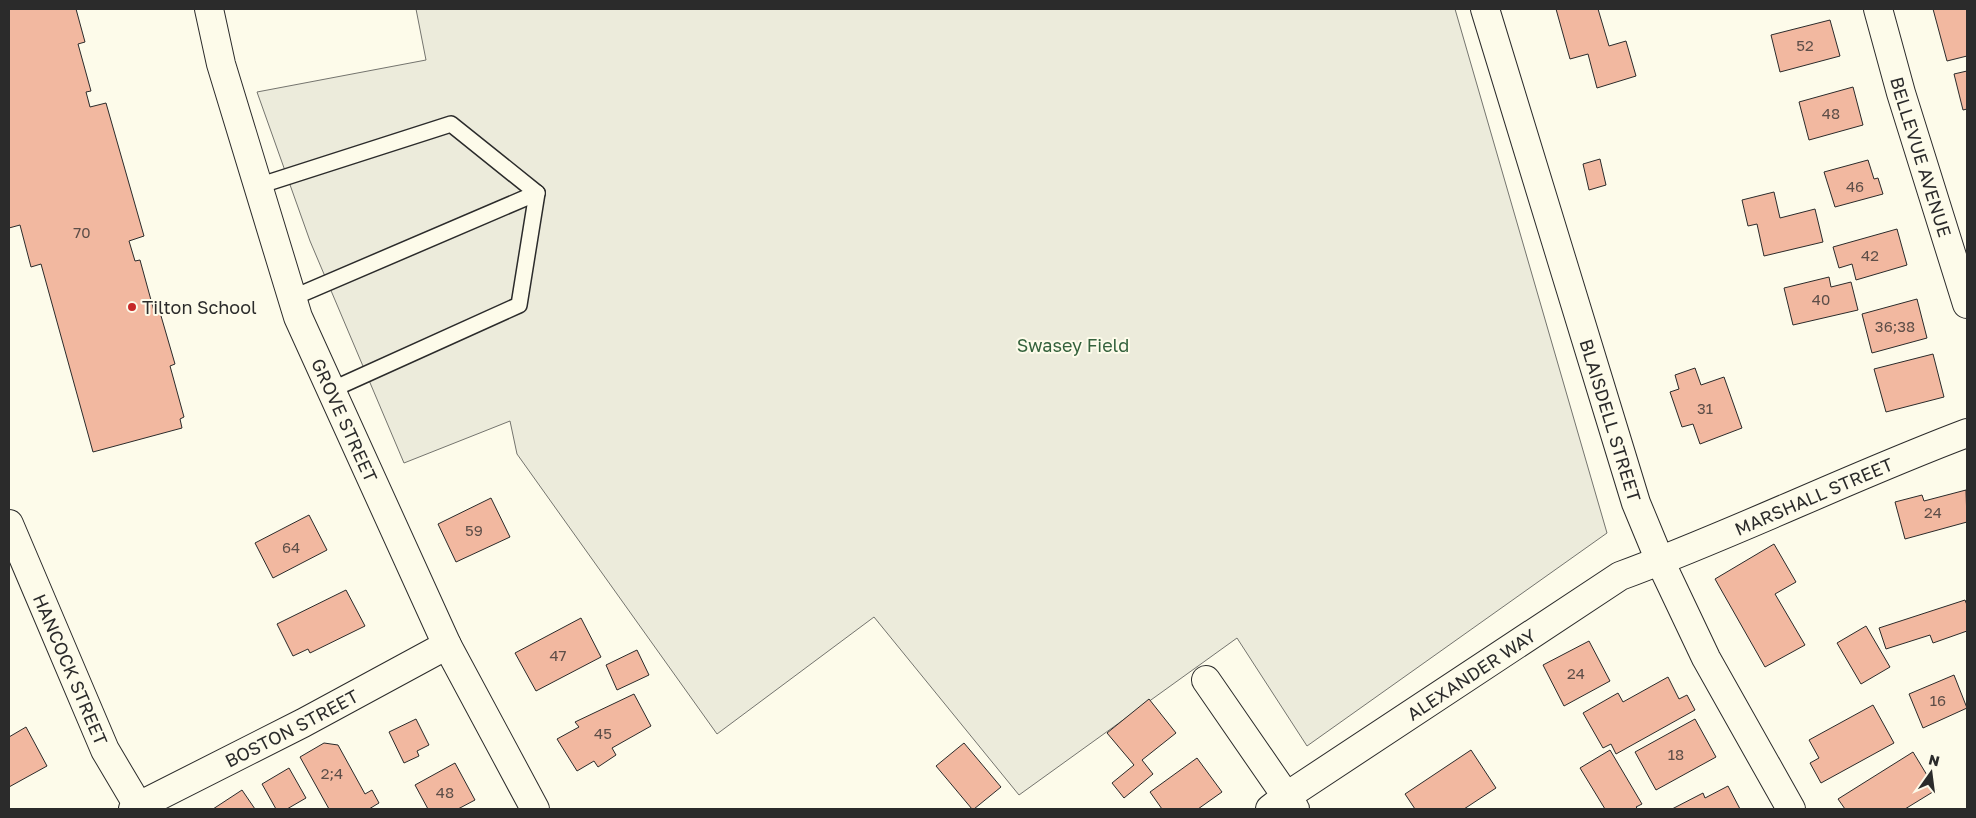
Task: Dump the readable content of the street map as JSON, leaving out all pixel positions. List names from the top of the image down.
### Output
{
  "streets": {
    "street": [
      "BELLEVUE AVENUE",
      "GROVE STREET",
      "BLAISDELL STREET",
      "MARSHALL STREET",
      "HANCOCK STREET",
      "ALEXANDER WAY",
      "BOSTON STREET"
    ]
  },
  "crossings": [
    ["GROVE STREET", "BOSTON STREET"],
    ["BLAISDELL STREET", "MARSHALL STREET"],
    ["BLAISDELL STREET", "ALEXANDER WAY"],
    ["MARSHALL STREET", "ALEXANDER WAY"],
    ["HANCOCK STREET", "BOSTON STREET"]
  ],
  "parks": ["Swasey Field"],
  "places": ["Tilton School"],
  "house_numbers": [
    "52",
    "48",
    "46",
    "70",
    "42",
    "40",
    "36;38",
    "31",
    "24",
    "59",
    "64",
    "47",
    "24",
    "16",
    "45",
    "18",
    "2;4",
    "48"
  ],
  "north": "top"
}
